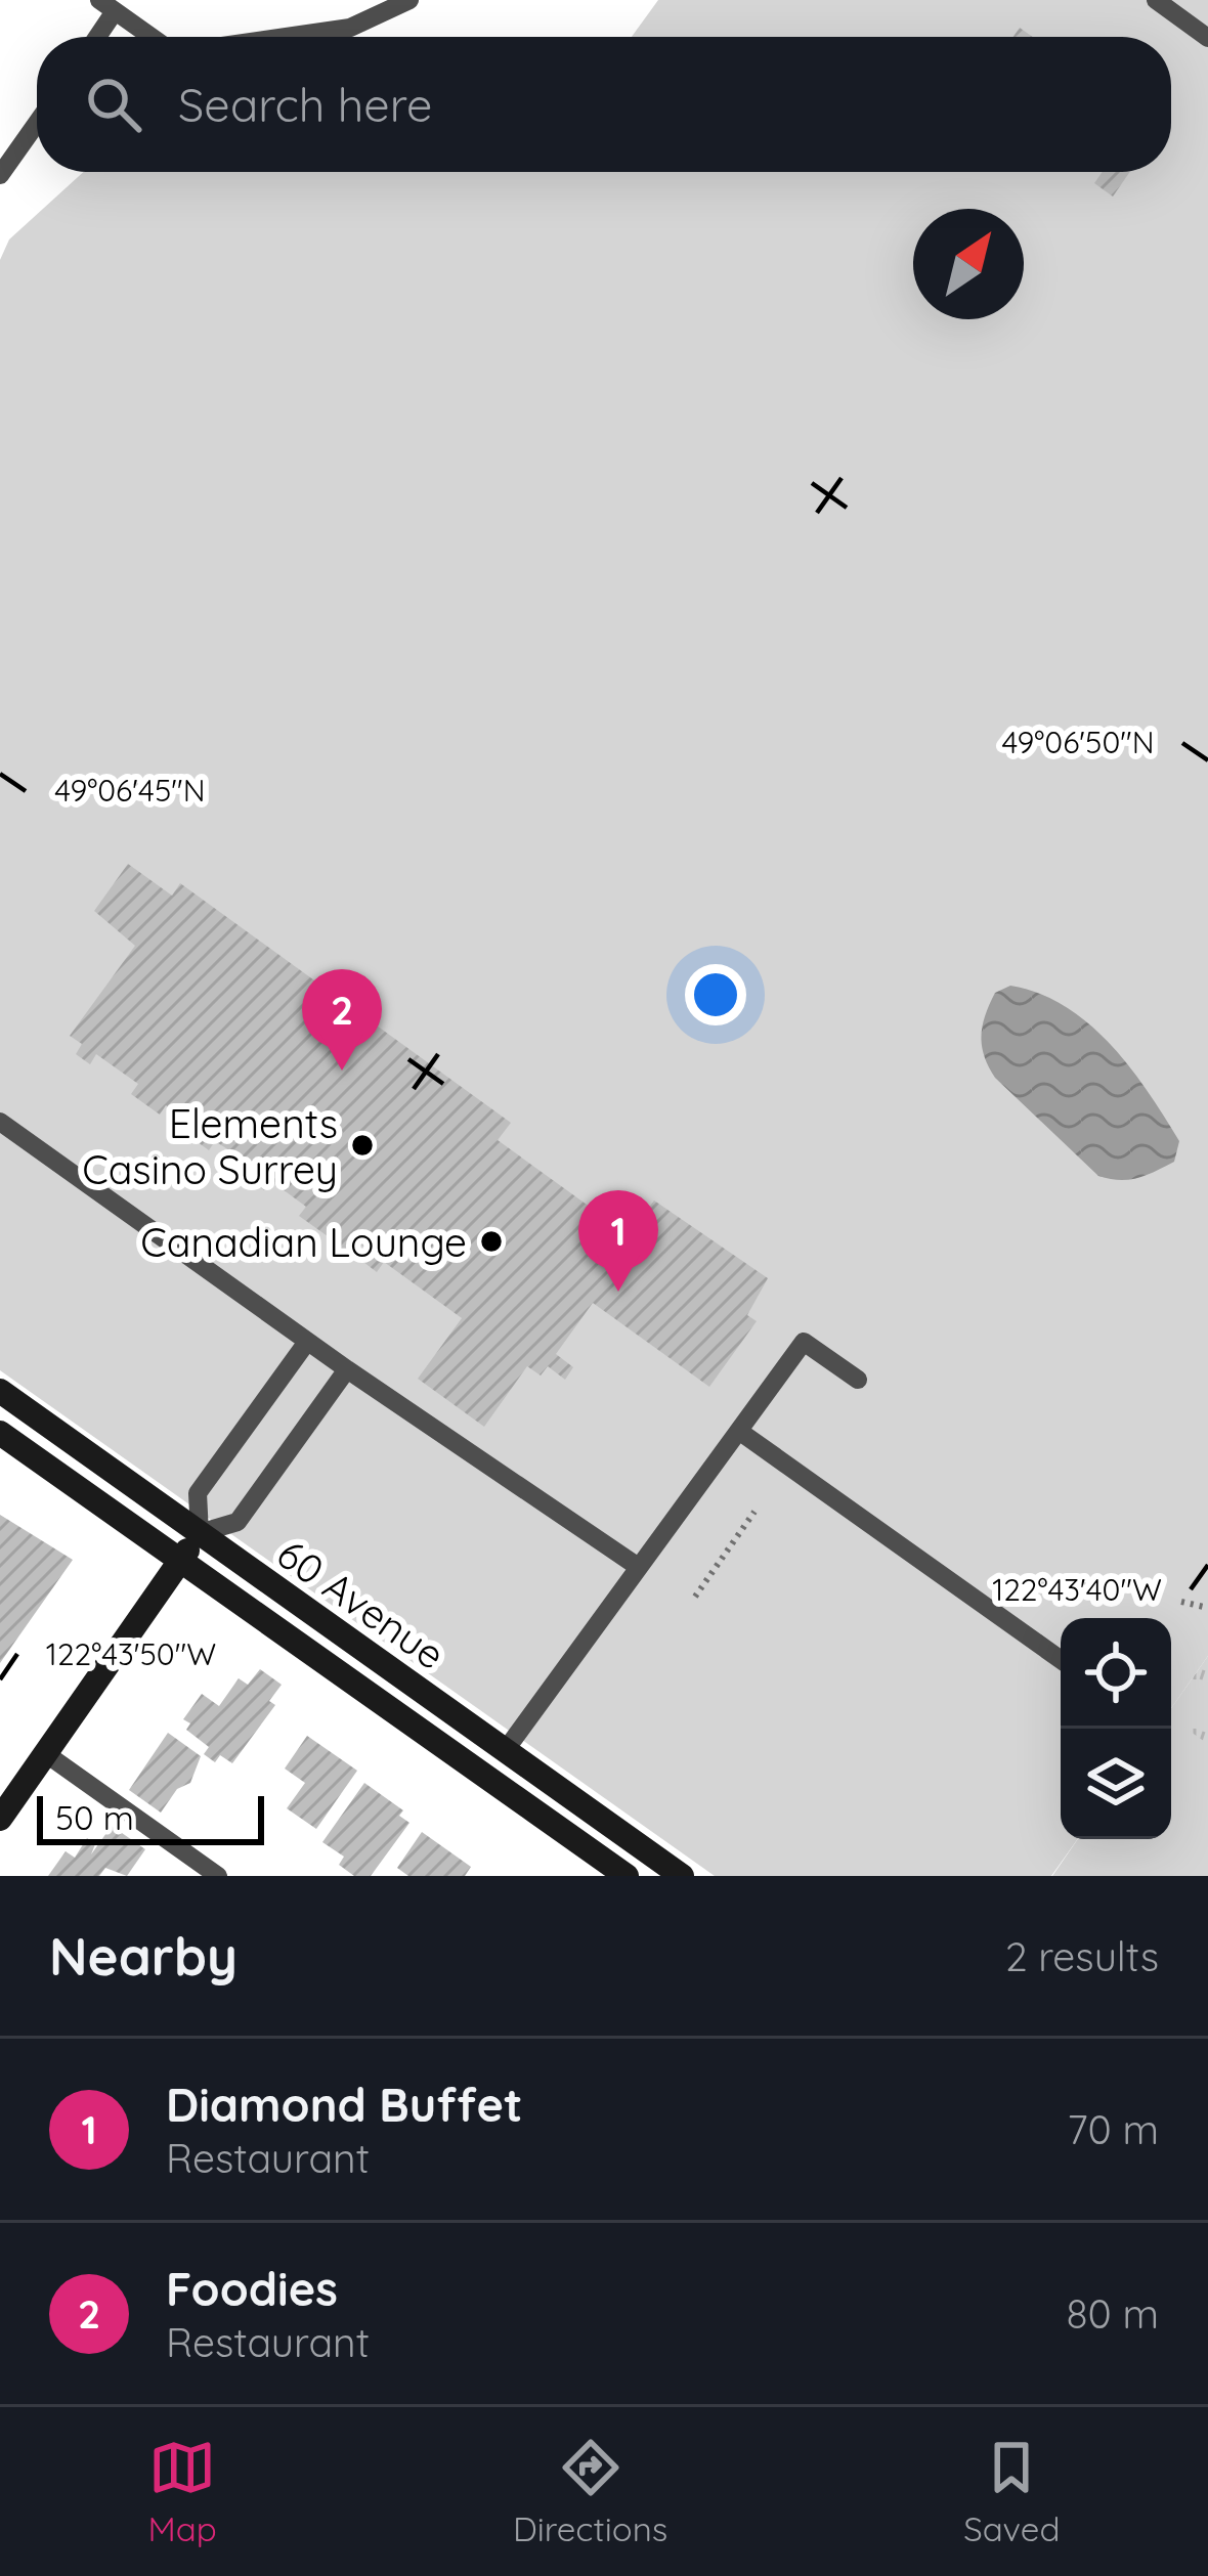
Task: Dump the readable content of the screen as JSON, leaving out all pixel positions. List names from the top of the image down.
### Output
{
  "streets": {
    "main road": ["60 Avenue"]
  },
  "places": ["Elements Casino Surrey", "Canadian Lounge"],
  "scale_bar": "50 m",
  "north": "top right",
  "page": {
    "search": "Search here",
    "pins": ["2", "1"],
    "scale": "50 m",
    "heading": ["Nearby", "2 results"],
    "list": [
      {
        "mark": "1",
        "name": "Diamond Buffet",
        "note": "Restaurant",
        "value": "70 m"
      },
      {
        "mark": "2",
        "name": "Foodies",
        "note": "Restaurant",
        "value": "80 m"
      }
    ],
    "nav": ["Map", "Directions", "Saved"]
  },
  "coordinates": [
    "49°06'50\"N",
    "49°06'45\"N",
    "122°43'40\"W",
    "122°43'50\"W"
  ]
}
